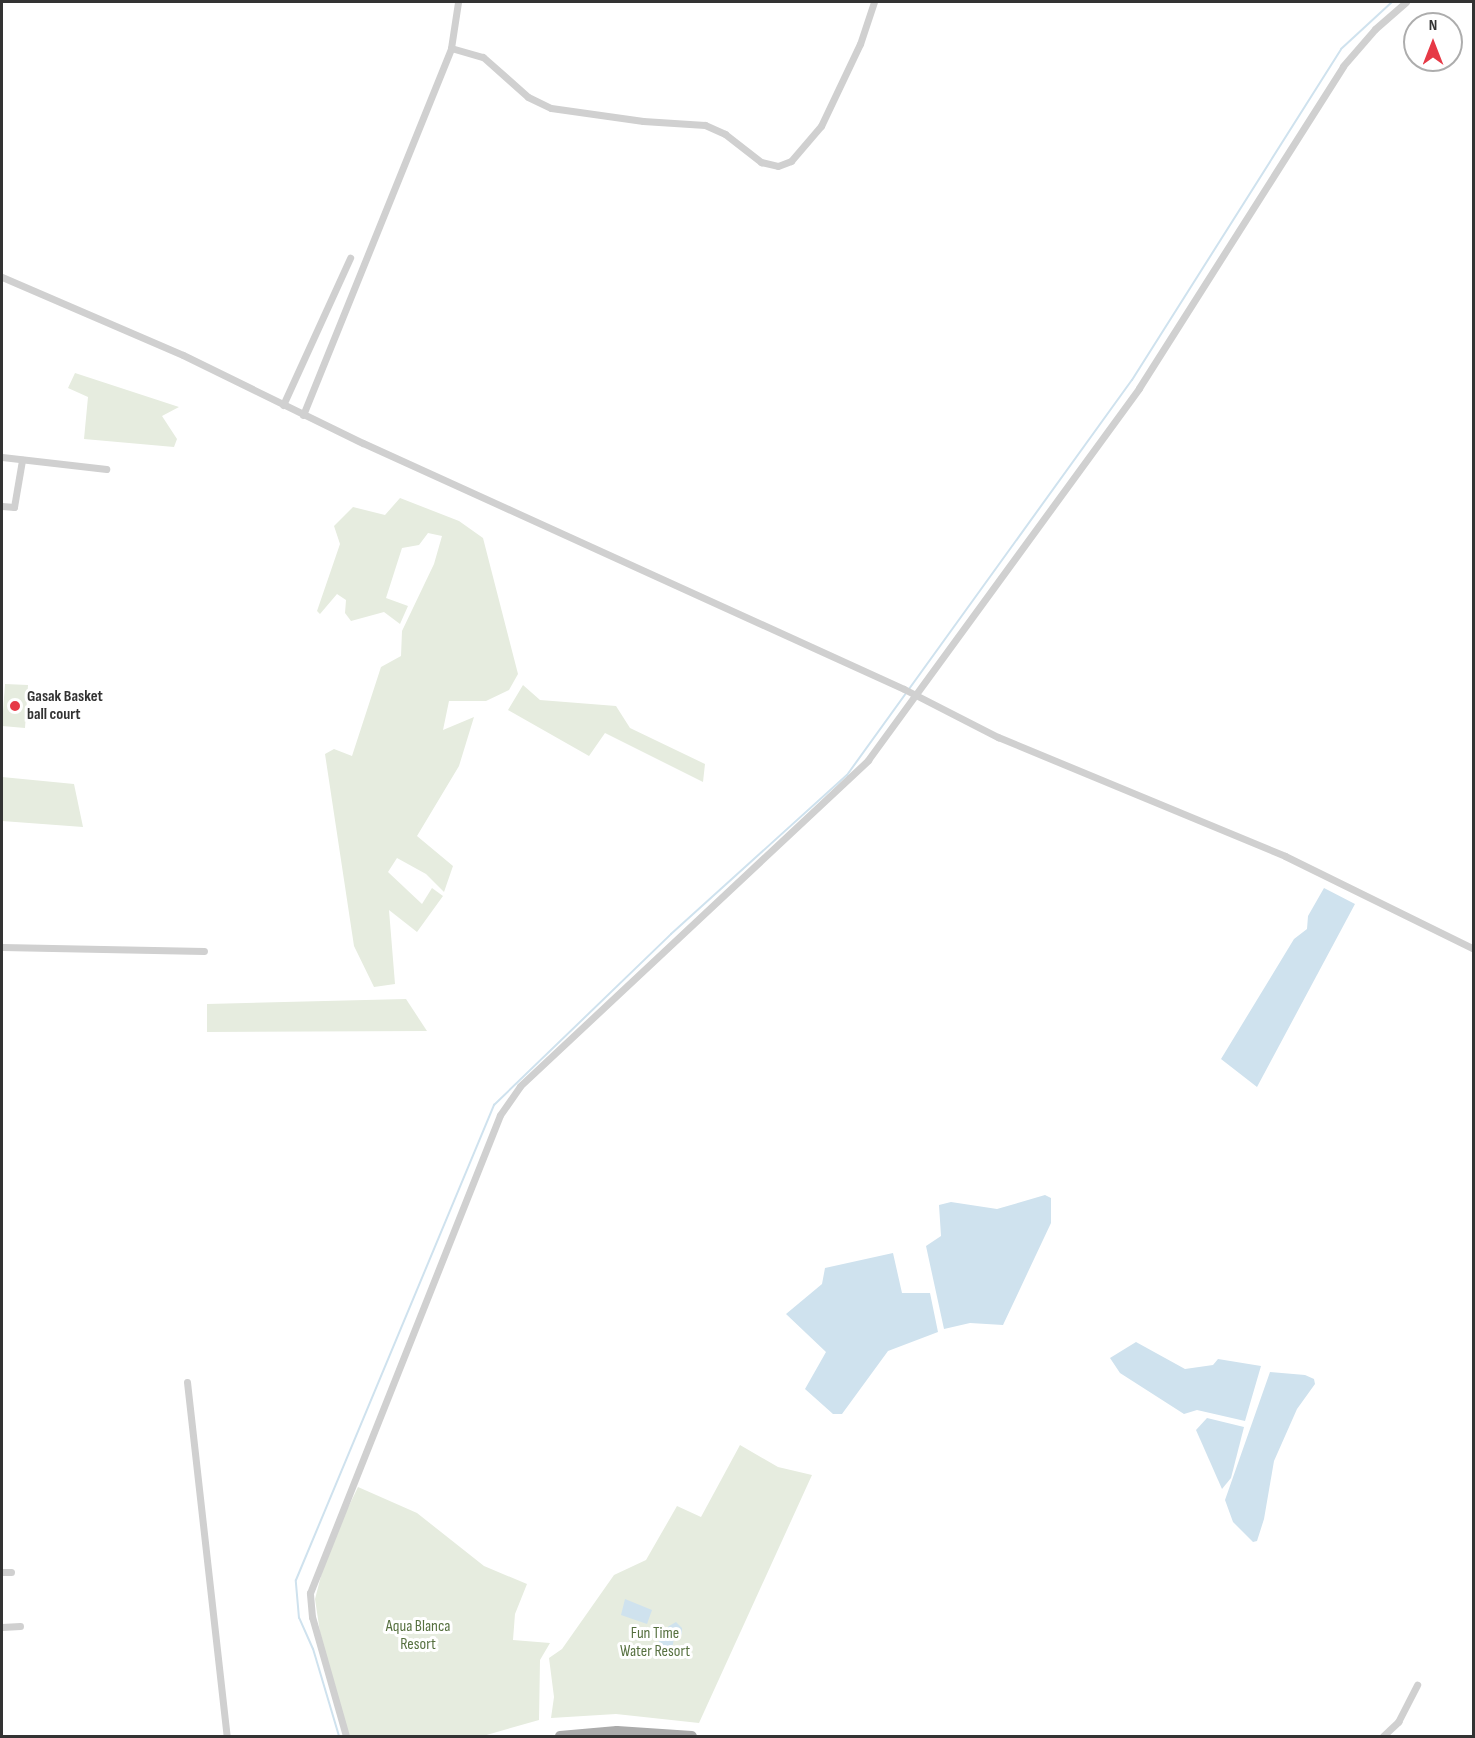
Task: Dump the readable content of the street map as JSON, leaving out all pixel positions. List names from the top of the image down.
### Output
{
  "parks": ["Aqua Blanca Resort", "Fun Time Water Resort"],
  "places": ["Gasak Basket ball court"],
  "north": "top"
}
